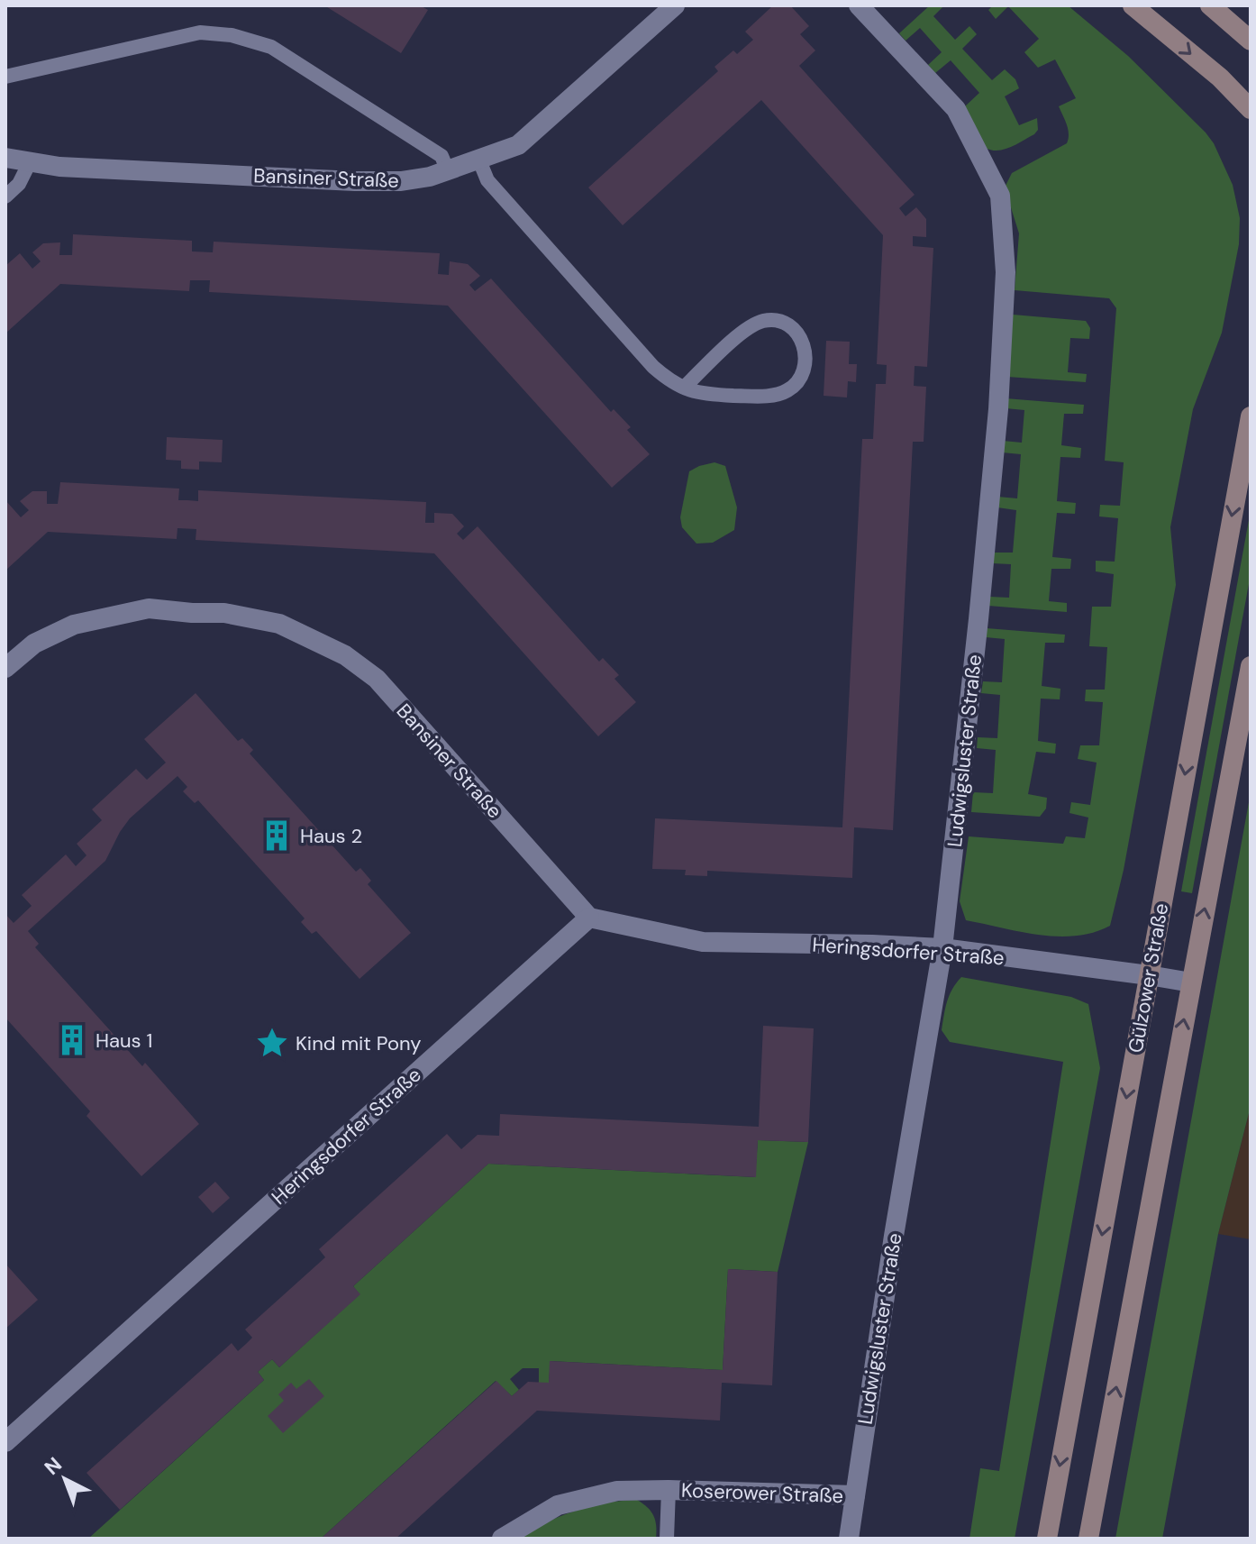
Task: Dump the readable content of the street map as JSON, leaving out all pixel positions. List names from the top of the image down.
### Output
{
  "streets": {
    "main road": ["Gülzower Straße"],
    "street": [
      "Bansiner Straße",
      "Ludwigsluster Straße",
      "Heringsdorfer Straße",
      "Koserower Straße"
    ]
  },
  "crossings": [
    ["Bansiner Straße", "Heringsdorfer Straße"],
    ["Ludwigsluster Straße", "Heringsdorfer Straße"],
    ["Ludwigsluster Straße", "Koserower Straße"],
    ["Heringsdorfer Straße", "Gülzower Straße"]
  ],
  "places": {
    "building": ["Haus 2", "Haus 1"],
    "place": ["Kind mit Pony"]
  },
  "north": "top left"
}
